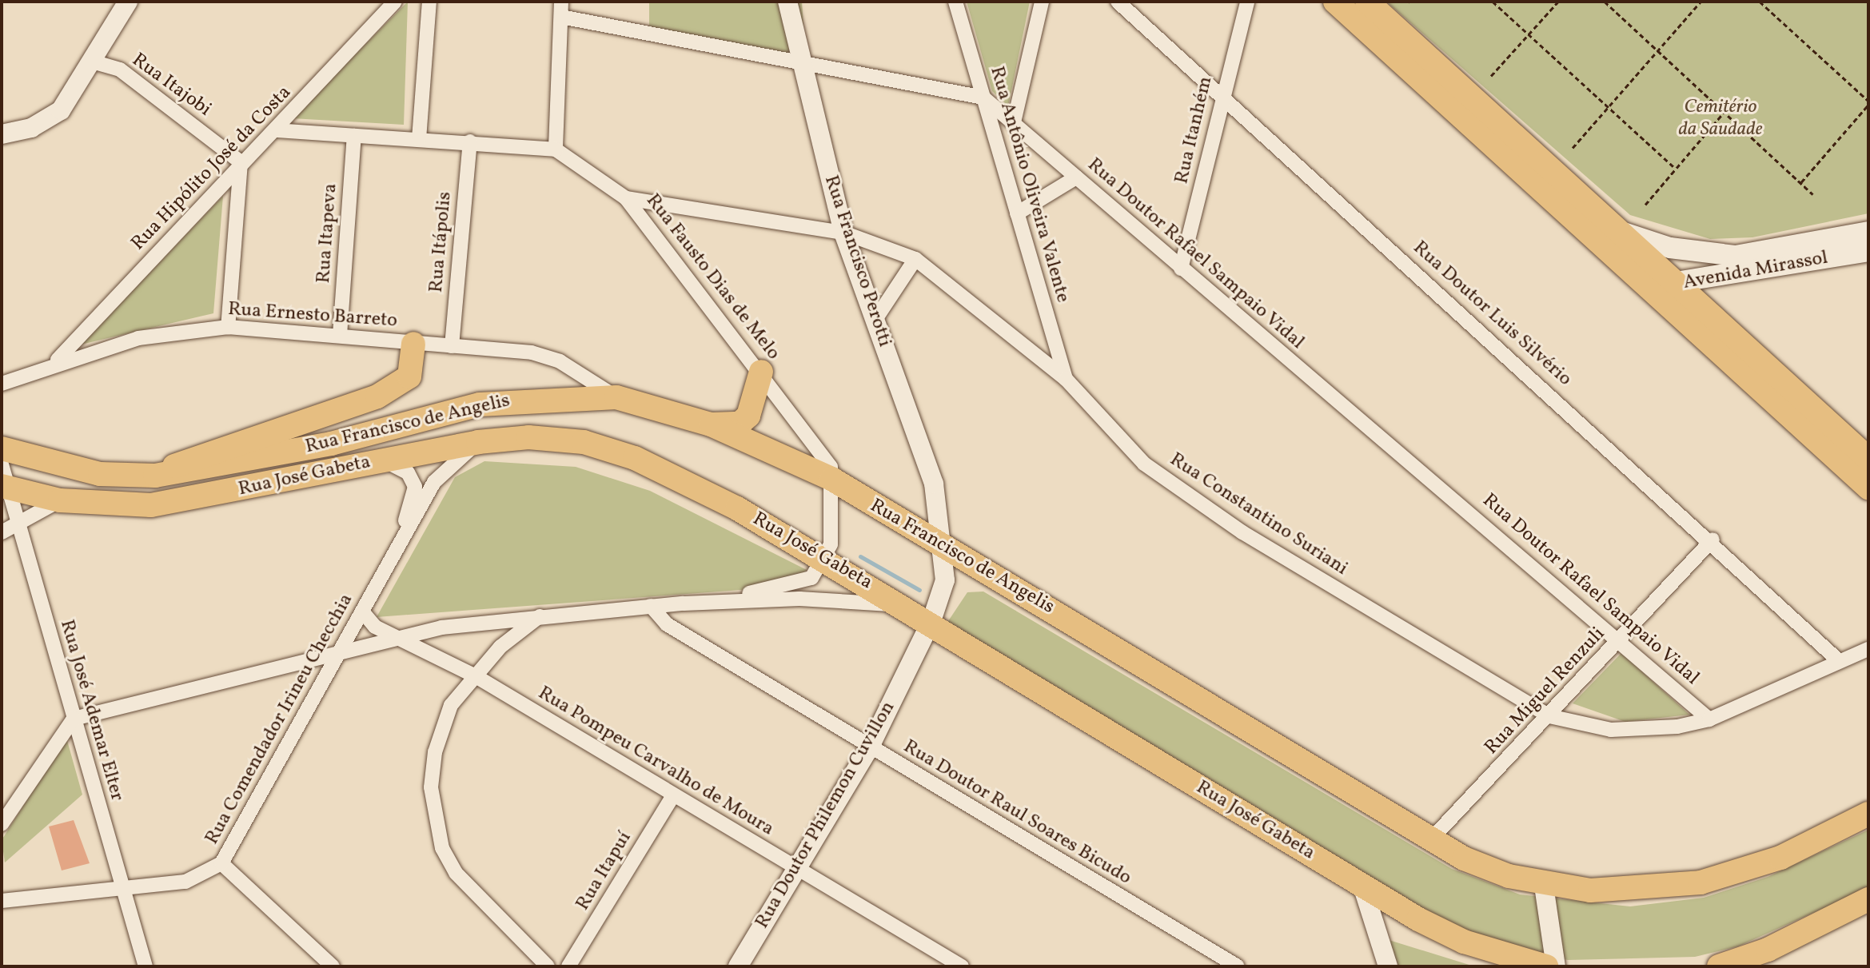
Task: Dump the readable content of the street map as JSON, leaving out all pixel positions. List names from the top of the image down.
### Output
{
  "streets": {
    "main road": ["Avenida Mirassol", "Rua Francisco de Angelis", "Rua José Gabeta"],
    "street": [
      "Rua Itajobi",
      "Rua Itanhém",
      "Rua Hipólito José da Costa",
      "Rua Antônio Oliveira Valente",
      "Rua Itapeva",
      "Rua Itápolis",
      "Rua Doutor Rafael Sampaio Vidal",
      "Rua Francisco Perotti",
      "Rua Fausto Dias de Melo",
      "Rua Doutor Luis Silvério",
      "Rua Ernesto Barreto",
      "Rua Constantino Suriani",
      "Rua Miguel Renzuli",
      "Rua José Ademar Elter",
      "Rua Comendador Irineu Checchia",
      "Rua Pompeu Carvalho de Moura",
      "Rua Doutor Raul Soares Bicudo",
      "Rua Doutor Philemon Cuvillon",
      "Rua Itapuí"
    ]
  },
  "crossings": [
    ["Rua Itajobi", "Rua Hipólito José da Costa"],
    ["Rua Itanhém", "Rua Doutor Rafael Sampaio Vidal"],
    ["Rua Itanhém", "Rua Doutor Luis Silvério"],
    ["Rua Hipólito José da Costa", "Rua Ernesto Barreto"],
    ["Rua Antônio Oliveira Valente", "Rua Doutor Rafael Sampaio Vidal"],
    ["Rua Antônio Oliveira Valente", "Rua Constantino Suriani"],
    ["Rua Itapeva", "Rua Ernesto Barreto"],
    ["Rua Itápolis", "Rua Ernesto Barreto"],
    ["Rua Doutor Rafael Sampaio Vidal", "Rua Francisco Perotti"],
    ["Rua Doutor Rafael Sampaio Vidal", "Rua Constantino Suriani"],
    ["Rua Doutor Rafael Sampaio Vidal", "Rua Miguel Renzuli"],
    ["Rua Francisco Perotti", "Rua Constantino Suriani"],
    ["Rua Francisco Perotti", "Rua Doutor Philemon Cuvillon"],
    ["Rua Fausto Dias de Melo", "Rua Francisco de Angelis"],
    ["Rua Fausto Dias de Melo", "Rua Constantino Suriani"],
    ["Rua Doutor Luis Silvério", "Rua Constantino Suriani"],
    ["Rua Doutor Luis Silvério", "Rua Miguel Renzuli"],
    ["Rua Ernesto Barreto", "Rua Francisco de Angelis"],
    ["Rua Francisco de Angelis", "Rua Miguel Renzuli"],
    ["Rua Francisco de Angelis", "Rua Doutor Philemon Cuvillon"],
    ["Rua José Gabeta", "Rua José Ademar Elter"],
    ["Rua José Gabeta", "Rua Comendador Irineu Checchia"],
    ["Rua José Gabeta", "Rua Doutor Philemon Cuvillon"],
    ["Rua Constantino Suriani", "Rua Miguel Renzuli"],
    ["Rua José Ademar Elter", "Rua Comendador Irineu Checchia"],
    ["Rua Comendador Irineu Checchia", "Rua Pompeu Carvalho de Moura"],
    ["Rua Pompeu Carvalho de Moura", "Rua Doutor Philemon Cuvillon"],
    ["Rua Pompeu Carvalho de Moura", "Rua Itapuí"],
    ["Rua Doutor Raul Soares Bicudo", "Rua Doutor Philemon Cuvillon"]
  ],
  "parks": ["Cemitério da Saudade"]
}
